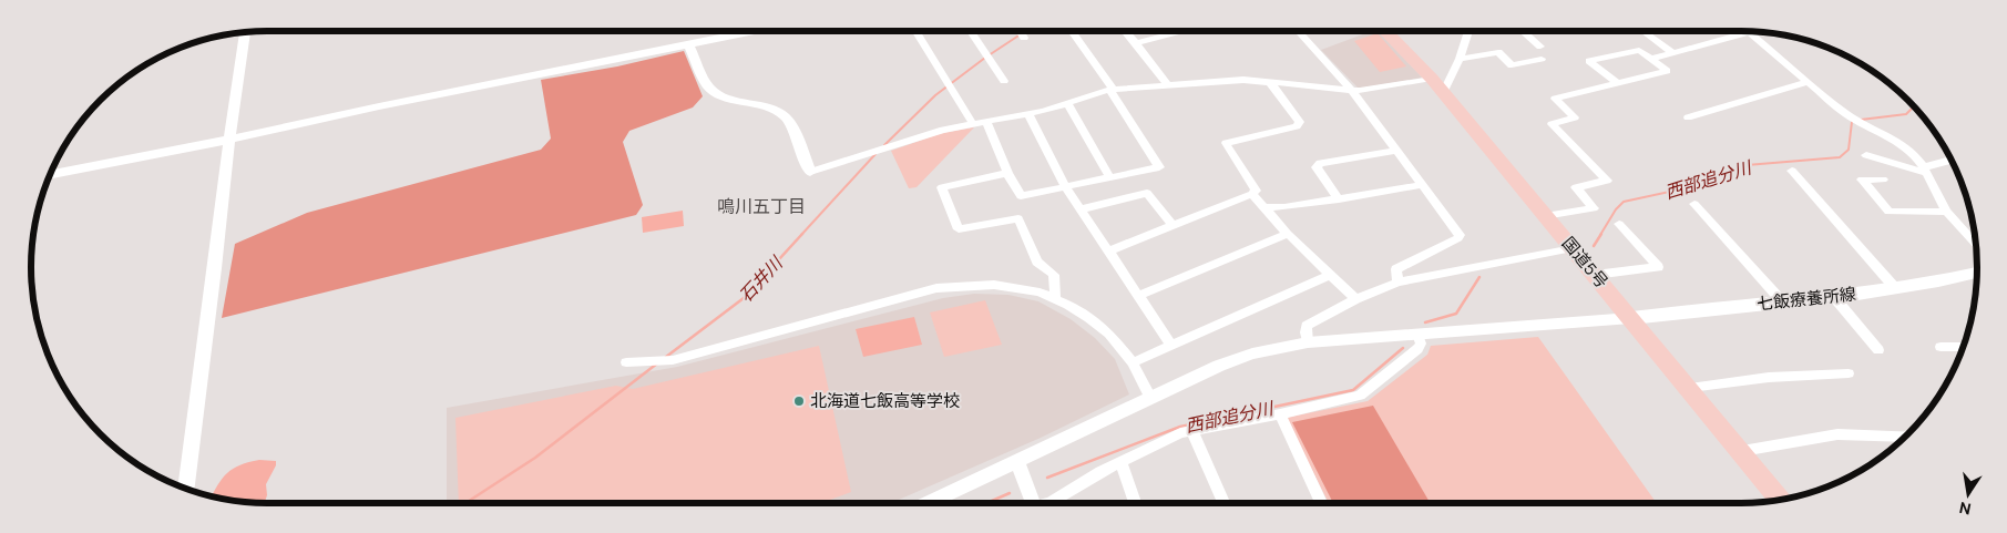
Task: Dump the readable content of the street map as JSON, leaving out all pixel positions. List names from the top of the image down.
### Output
{
  "streets": {
    "highway": ["国道5号"],
    "main road": ["七飯療養所線"]
  },
  "crossings": [
    ["国道5号", "七飯療養所線"]
  ],
  "districts": ["鳴川五丁目"],
  "water": ["西部追分川", "石井川"],
  "places": ["北海道七飯高等学校"],
  "north": "bottom"
}
